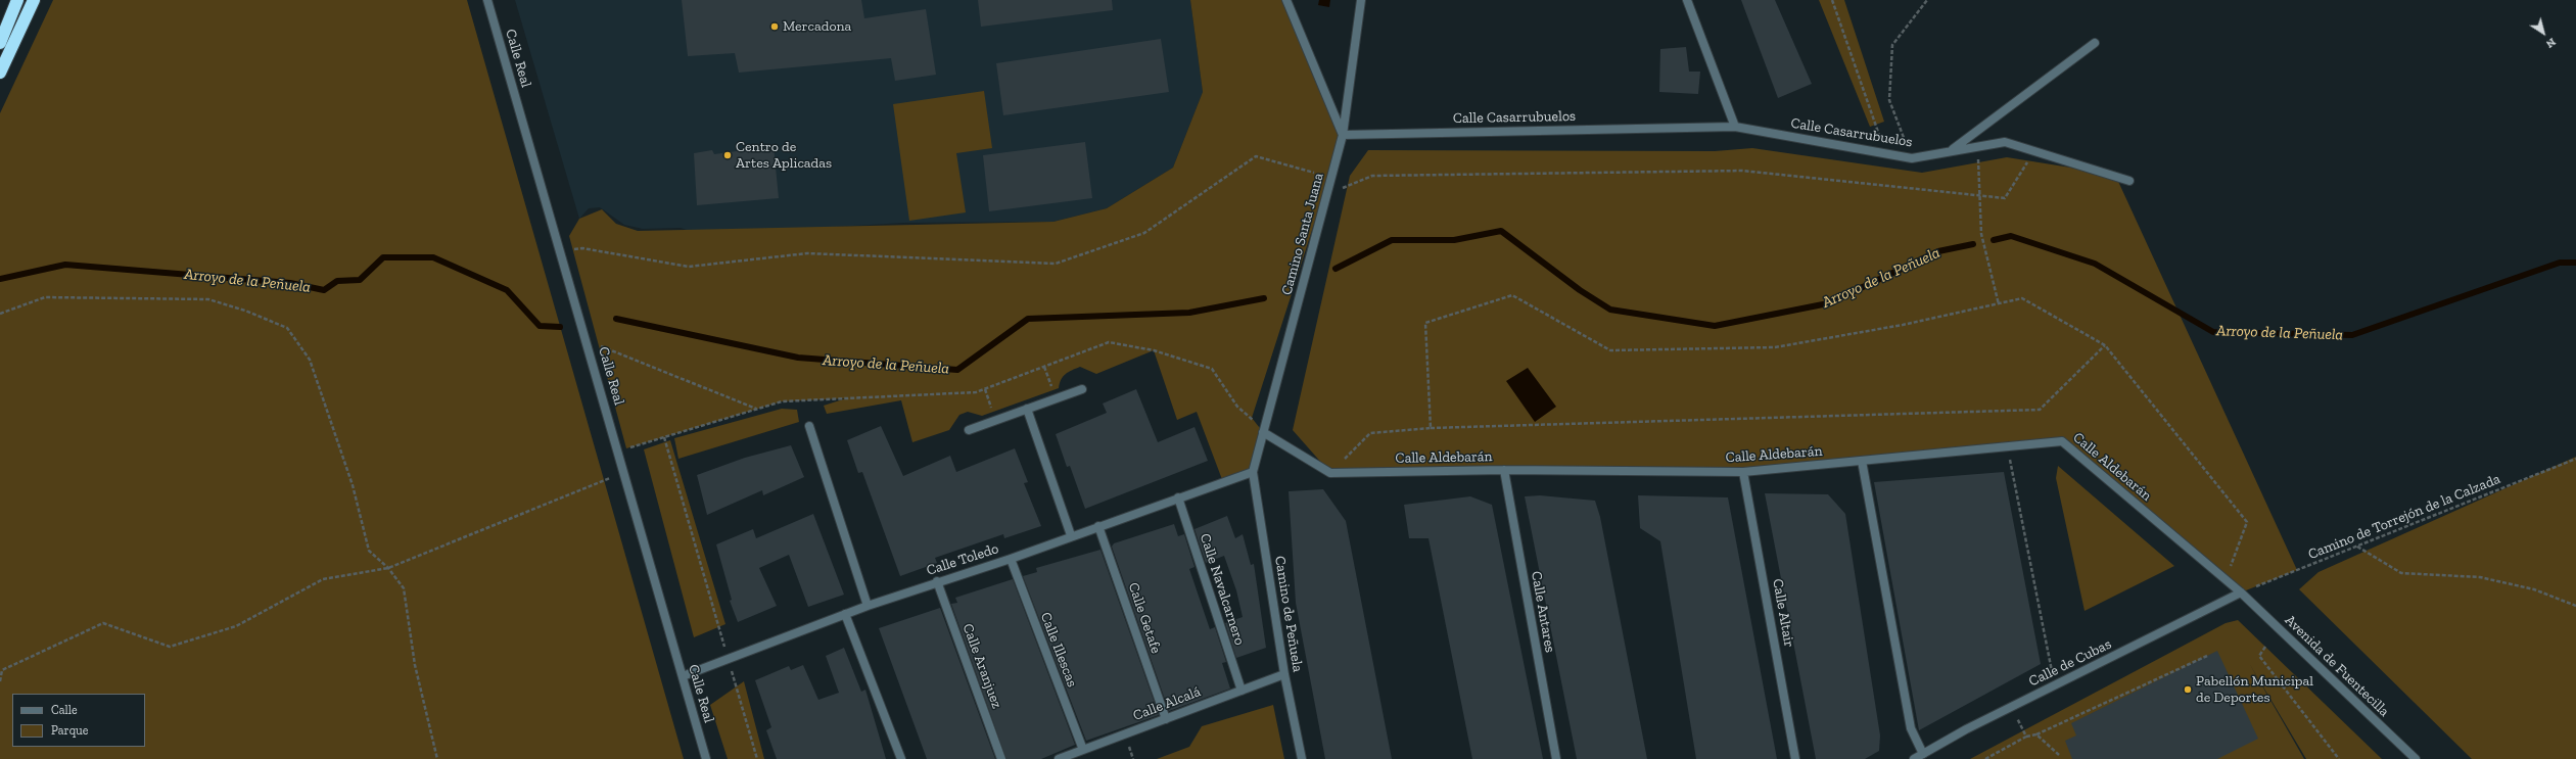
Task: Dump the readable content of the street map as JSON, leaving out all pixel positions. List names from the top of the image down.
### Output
{
  "streets": {
    "street": [
      "Calle Real",
      "Calle Casarrubuelos",
      "Camino Santa Juana",
      "Calle Aldebarán",
      "Calle Toledo",
      "Calle Navalcarnero",
      "Calle Antares",
      "Calle Altair",
      "Camino de Peñuela",
      "Calle Getafe",
      "Calle Illescas",
      "Calle de Cubas",
      "Calle Aranjuez",
      "Avenida de Fuentecilla",
      "Calle Alcalá"
    ],
    "path": ["Camino de Torrejón de la Calzada"]
  },
  "crossings": [
    ["Calle Real", "Calle Toledo"],
    ["Calle Casarrubuelos", "Camino Santa Juana"],
    ["Camino Santa Juana", "Calle Toledo"],
    ["Camino Santa Juana", "Camino de Peñuela"],
    ["Calle Aldebarán", "Camino de Torrejón de la Calzada"],
    ["Calle Aldebarán", "Calle Antares"],
    ["Calle Aldebarán", "Calle Altair"],
    ["Calle Aldebarán", "Calle de Cubas"],
    ["Calle Aldebarán", "Avenida de Fuentecilla"],
    ["Camino de Torrejón de la Calzada", "Calle de Cubas"],
    ["Camino de Torrejón de la Calzada", "Avenida de Fuentecilla"],
    ["Calle Toledo", "Calle Navalcarnero"],
    ["Calle Toledo", "Camino de Peñuela"],
    ["Calle Toledo", "Calle Getafe"],
    ["Calle Toledo", "Calle Illescas"],
    ["Calle Toledo", "Calle Aranjuez"],
    ["Calle Navalcarnero", "Calle Alcalá"],
    ["Camino de Peñuela", "Calle Alcalá"],
    ["Calle Getafe", "Calle Alcalá"],
    ["Calle Illescas", "Calle Alcalá"],
    ["Calle de Cubas", "Avenida de Fuentecilla"]
  ],
  "water": ["Arroyo de la Peñuela"],
  "places": ["Mercadona", "Centro de Artes Aplicadas", "Pabellón Municipal de Deportes"],
  "legend": ["Calle", "Parque"],
  "north": "bottom right"
}
